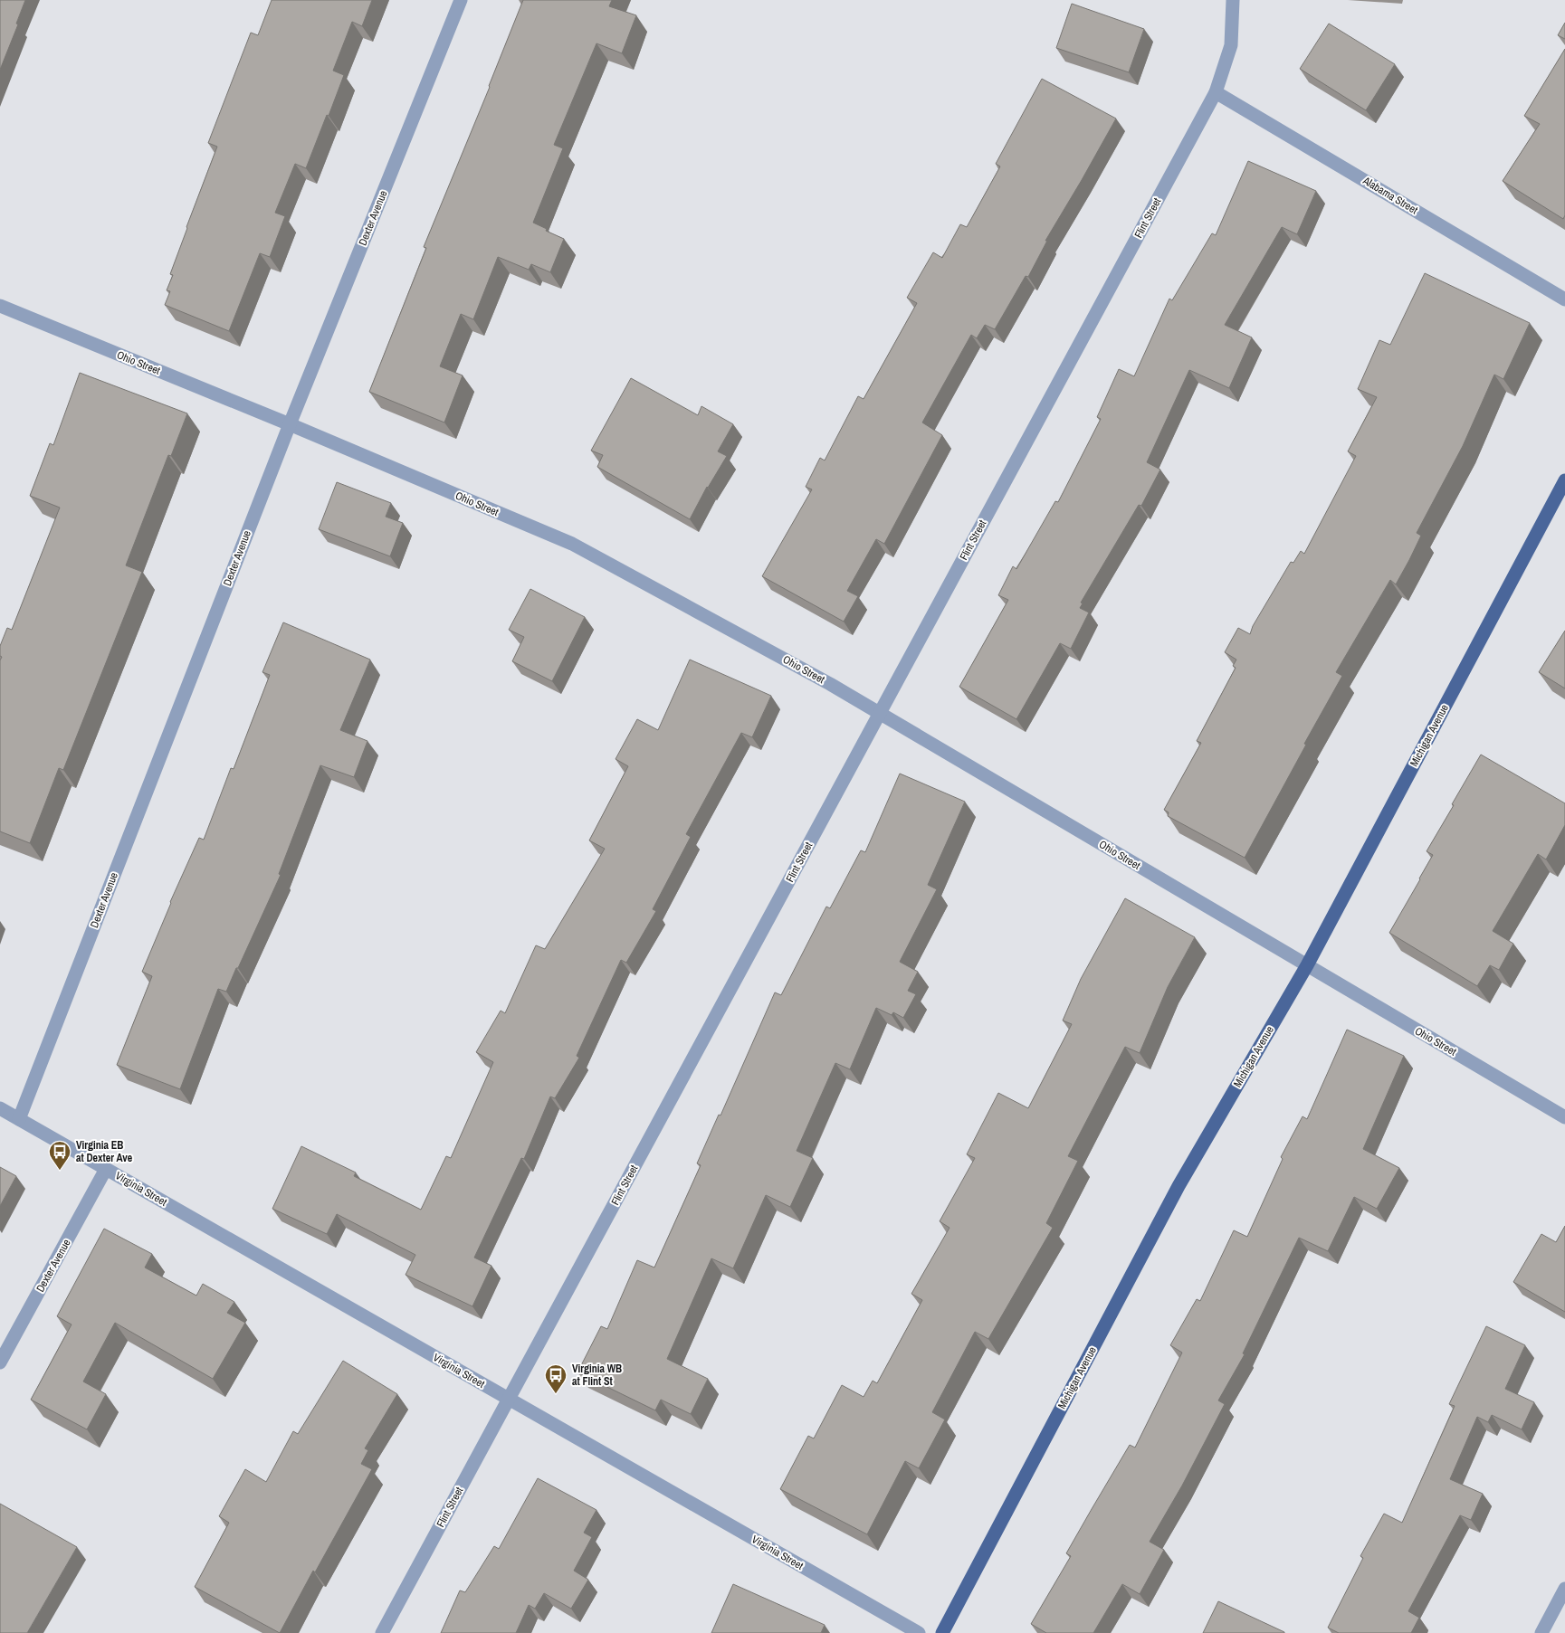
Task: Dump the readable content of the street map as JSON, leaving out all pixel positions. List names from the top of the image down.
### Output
{
  "streets": {
    "main road": ["Michigan Avenue"],
    "street": [
      "Alabama Street",
      "Dexter Avenue",
      "Flint Street",
      "Ohio Street",
      "Virginia Street"
    ]
  },
  "crossings": [
    ["Alabama Street", "Flint Street"],
    ["Dexter Avenue", "Ohio Street"],
    ["Dexter Avenue", "Virginia Street"],
    ["Flint Street", "Ohio Street"],
    ["Flint Street", "Virginia Street"],
    ["Ohio Street", "Michigan Avenue"]
  ],
  "places": {
    "bus stop": ["Virginia EB at Dexter Ave", "Virginia WB at Flint St"]
  }
}
